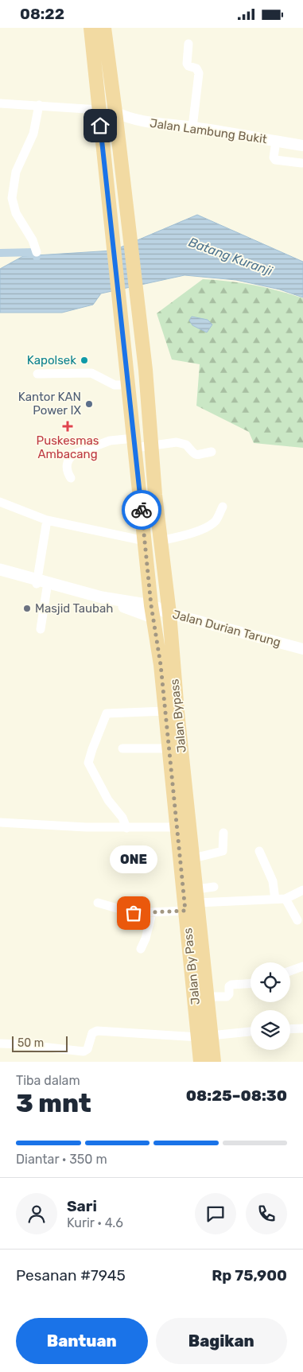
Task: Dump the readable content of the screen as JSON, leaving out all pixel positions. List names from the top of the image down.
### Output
{
  "streets": {
    "highway": ["Jalan Bypass", "Jalan By Pass"],
    "main road": ["Jalan Durian Tarung"],
    "street": ["Jalan Lambung Bukit"]
  },
  "crossings": [
    ["Jalan Lambung Bukit", "Jalan Bypass"],
    ["Jalan Durian Tarung", "Jalan Bypass"],
    ["Jalan Durian Tarung", "Jalan By Pass"],
    ["Jalan Bypass", "Jalan By Pass"]
  ],
  "water": ["Batang Kuranji"],
  "places": {
    "other": [
      "Kapolsek",
      "Kantor KAN Power IX",
      "Masjid Taubah",
      "ONE"
    ],
    "health": ["Puskesmas Ambacang"]
  },
  "scale_bar": "50 m",
  "page": {
    "status": "08:22",
    "bubble": "ONE",
    "scale": "50 m",
    "heading": ["3 mnt", "Tiba dalam", "08:25–08:30"],
    "panel": [
      "Sari",
      "Kurir · 4.6",
      "Pesanan #7945",
      "Rp 75,900"
    ],
    "bar": "Diantar · 350 m",
    "buttons": ["Bantuan", "Bagikan"]
  }
}
